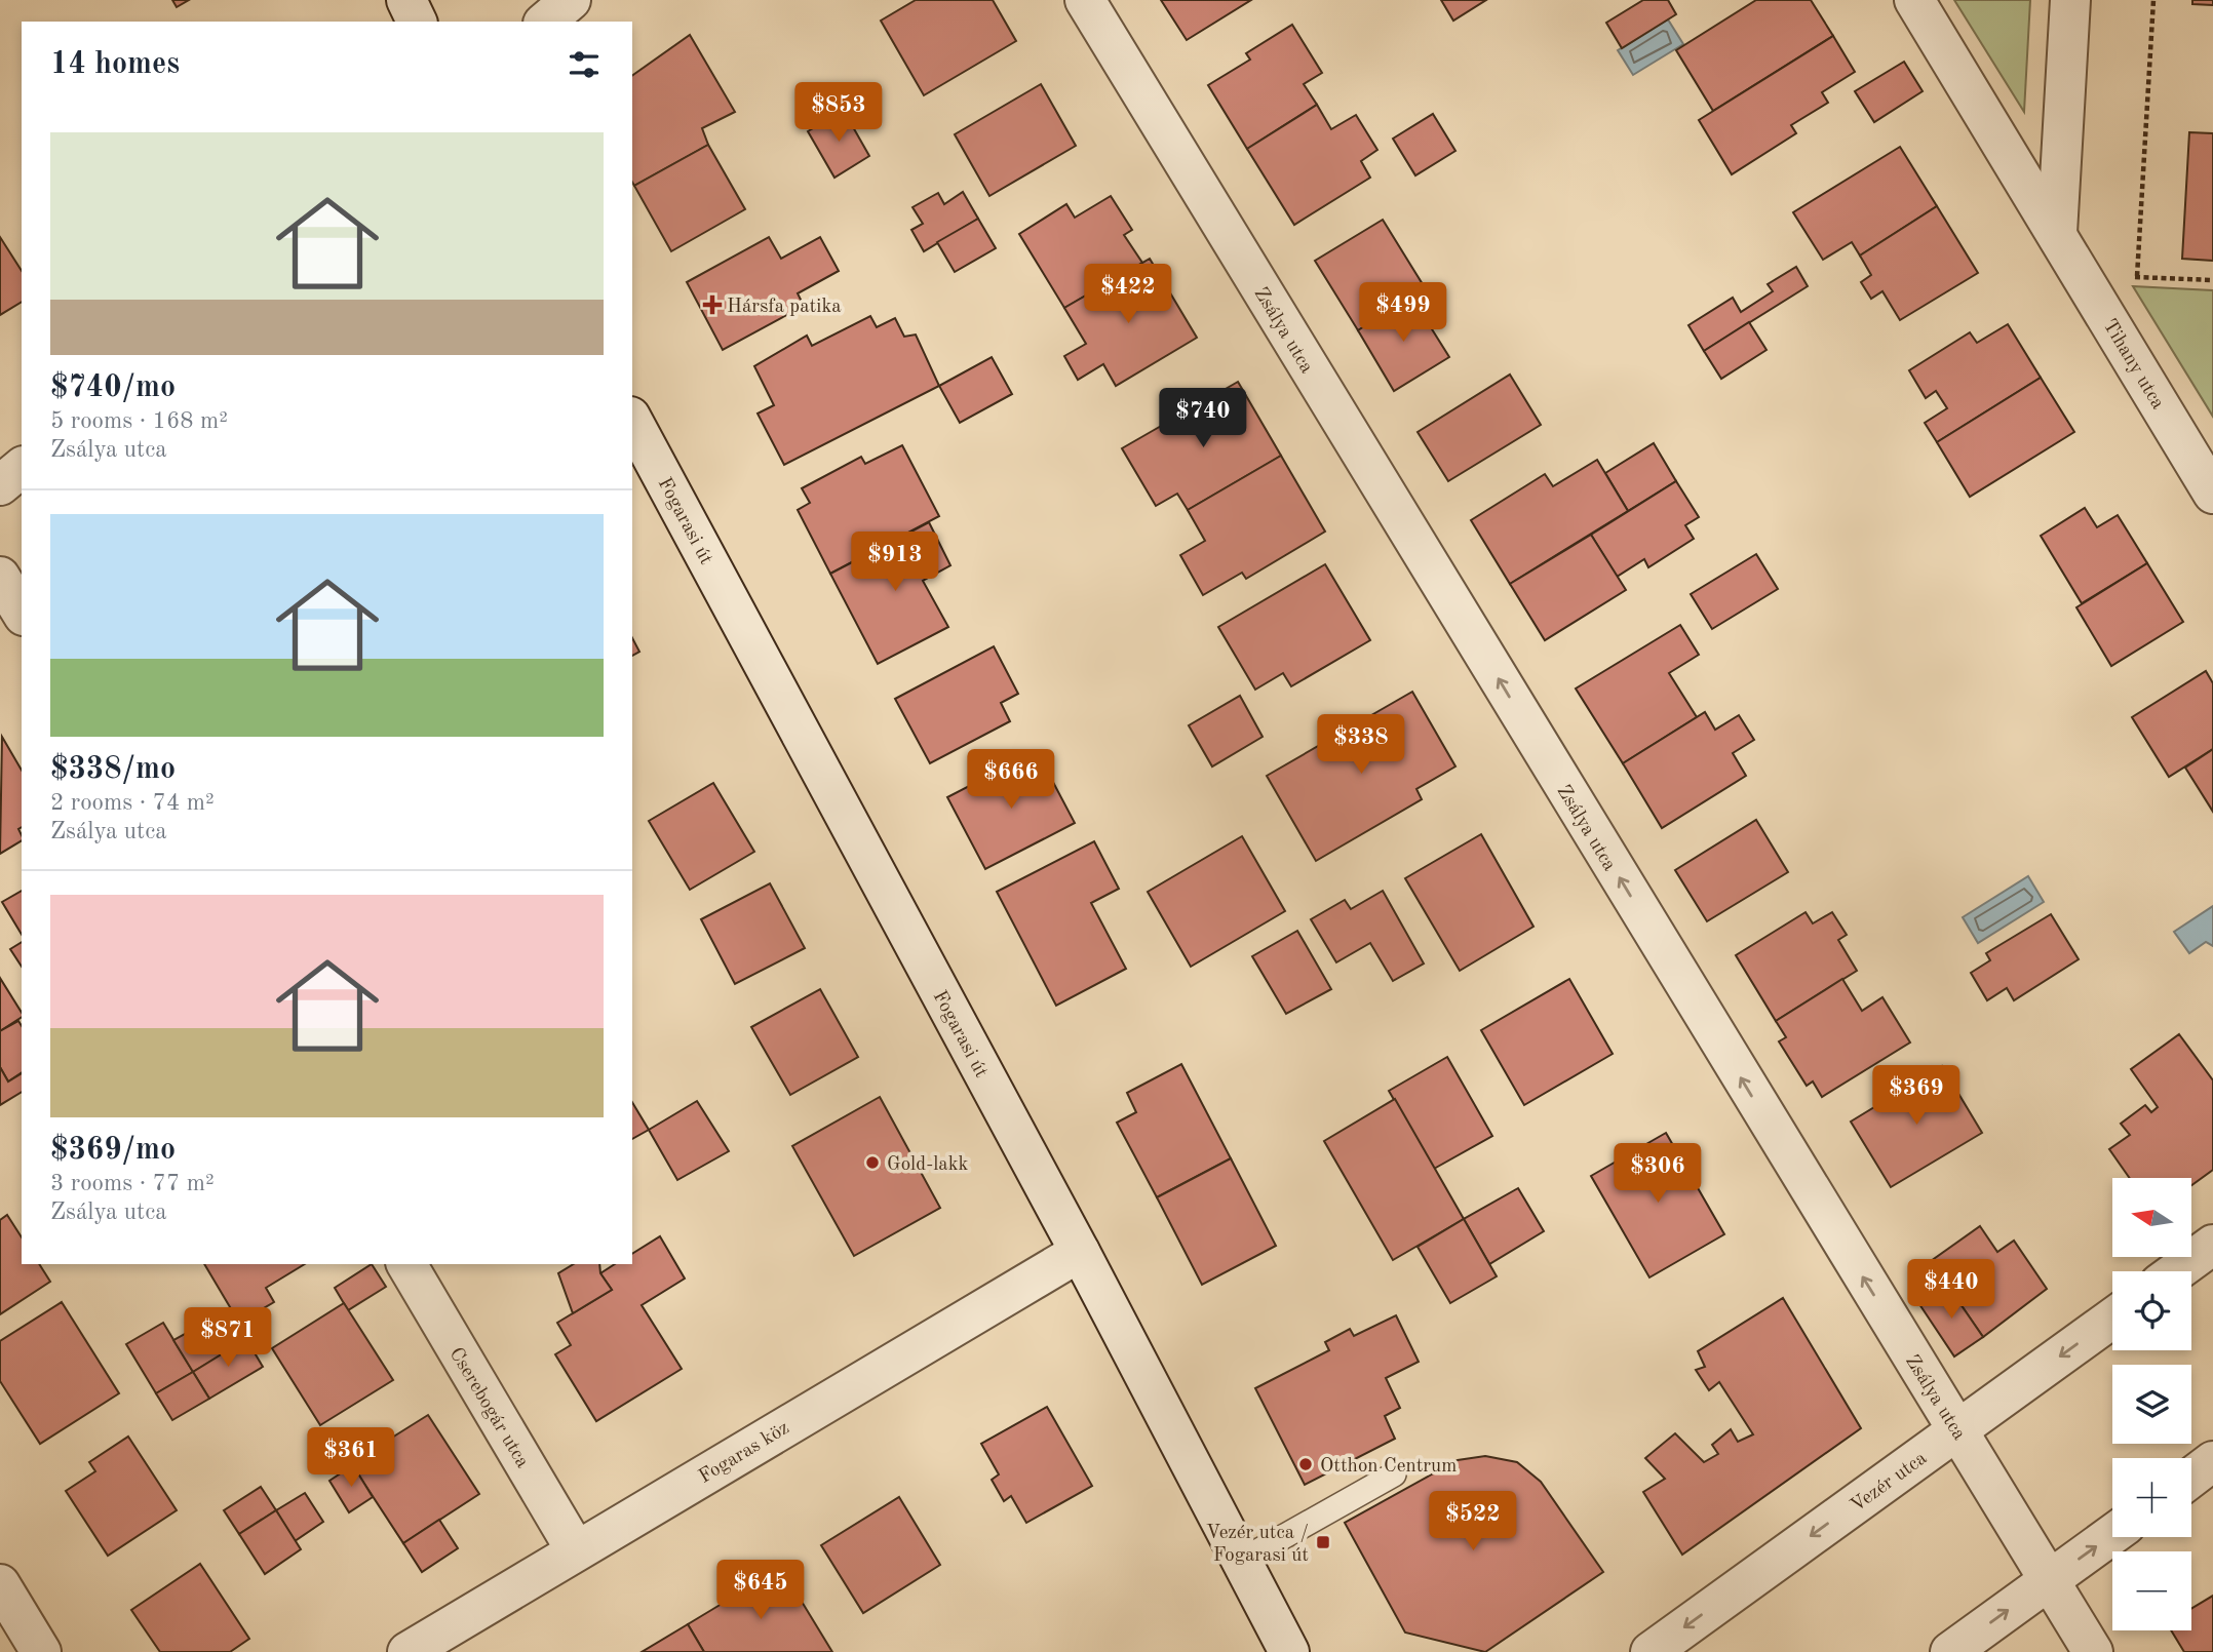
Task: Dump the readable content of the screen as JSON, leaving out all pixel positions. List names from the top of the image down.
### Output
{
  "streets": {
    "street": [
      "Zsálya utca",
      "Tihany utca",
      "Fogarasi út",
      "Cserebogár utca",
      "Fogaras köz",
      "Vezér utca"
    ]
  },
  "crossings": [
    ["Zsálya utca", "Vezér utca"],
    ["Fogarasi út", "Fogaras köz"],
    ["Cserebogár utca", "Fogaras köz"]
  ],
  "one_way": ["Zsálya utca"],
  "places": {
    "health": ["Hársfa patika"],
    "other": ["Gold-lakk", "Otthon Centrum"],
    "transit": ["Vezér utca / Fogarasi út"]
  },
  "north": "left",
  "page": {
    "heading": "14 homes",
    "price": [
      "$853",
      "$422",
      "$499",
      "$740",
      "$913",
      "$338",
      "$666",
      "$369",
      "$306",
      "$440",
      "$871",
      "$361",
      "$522",
      "$645"
    ],
    "list": [
      {
        "name": "$740/mo",
        "note": "5 rooms · 168 m² · Zsálya utca"
      },
      {
        "name": "$338/mo",
        "note": "2 rooms · 74 m² · Zsálya utca"
      },
      {
        "name": "$369/mo",
        "note": "3 rooms · 77 m² · Zsálya utca"
      }
    ],
    "map_buttons": ["+", "−"]
  }
}
